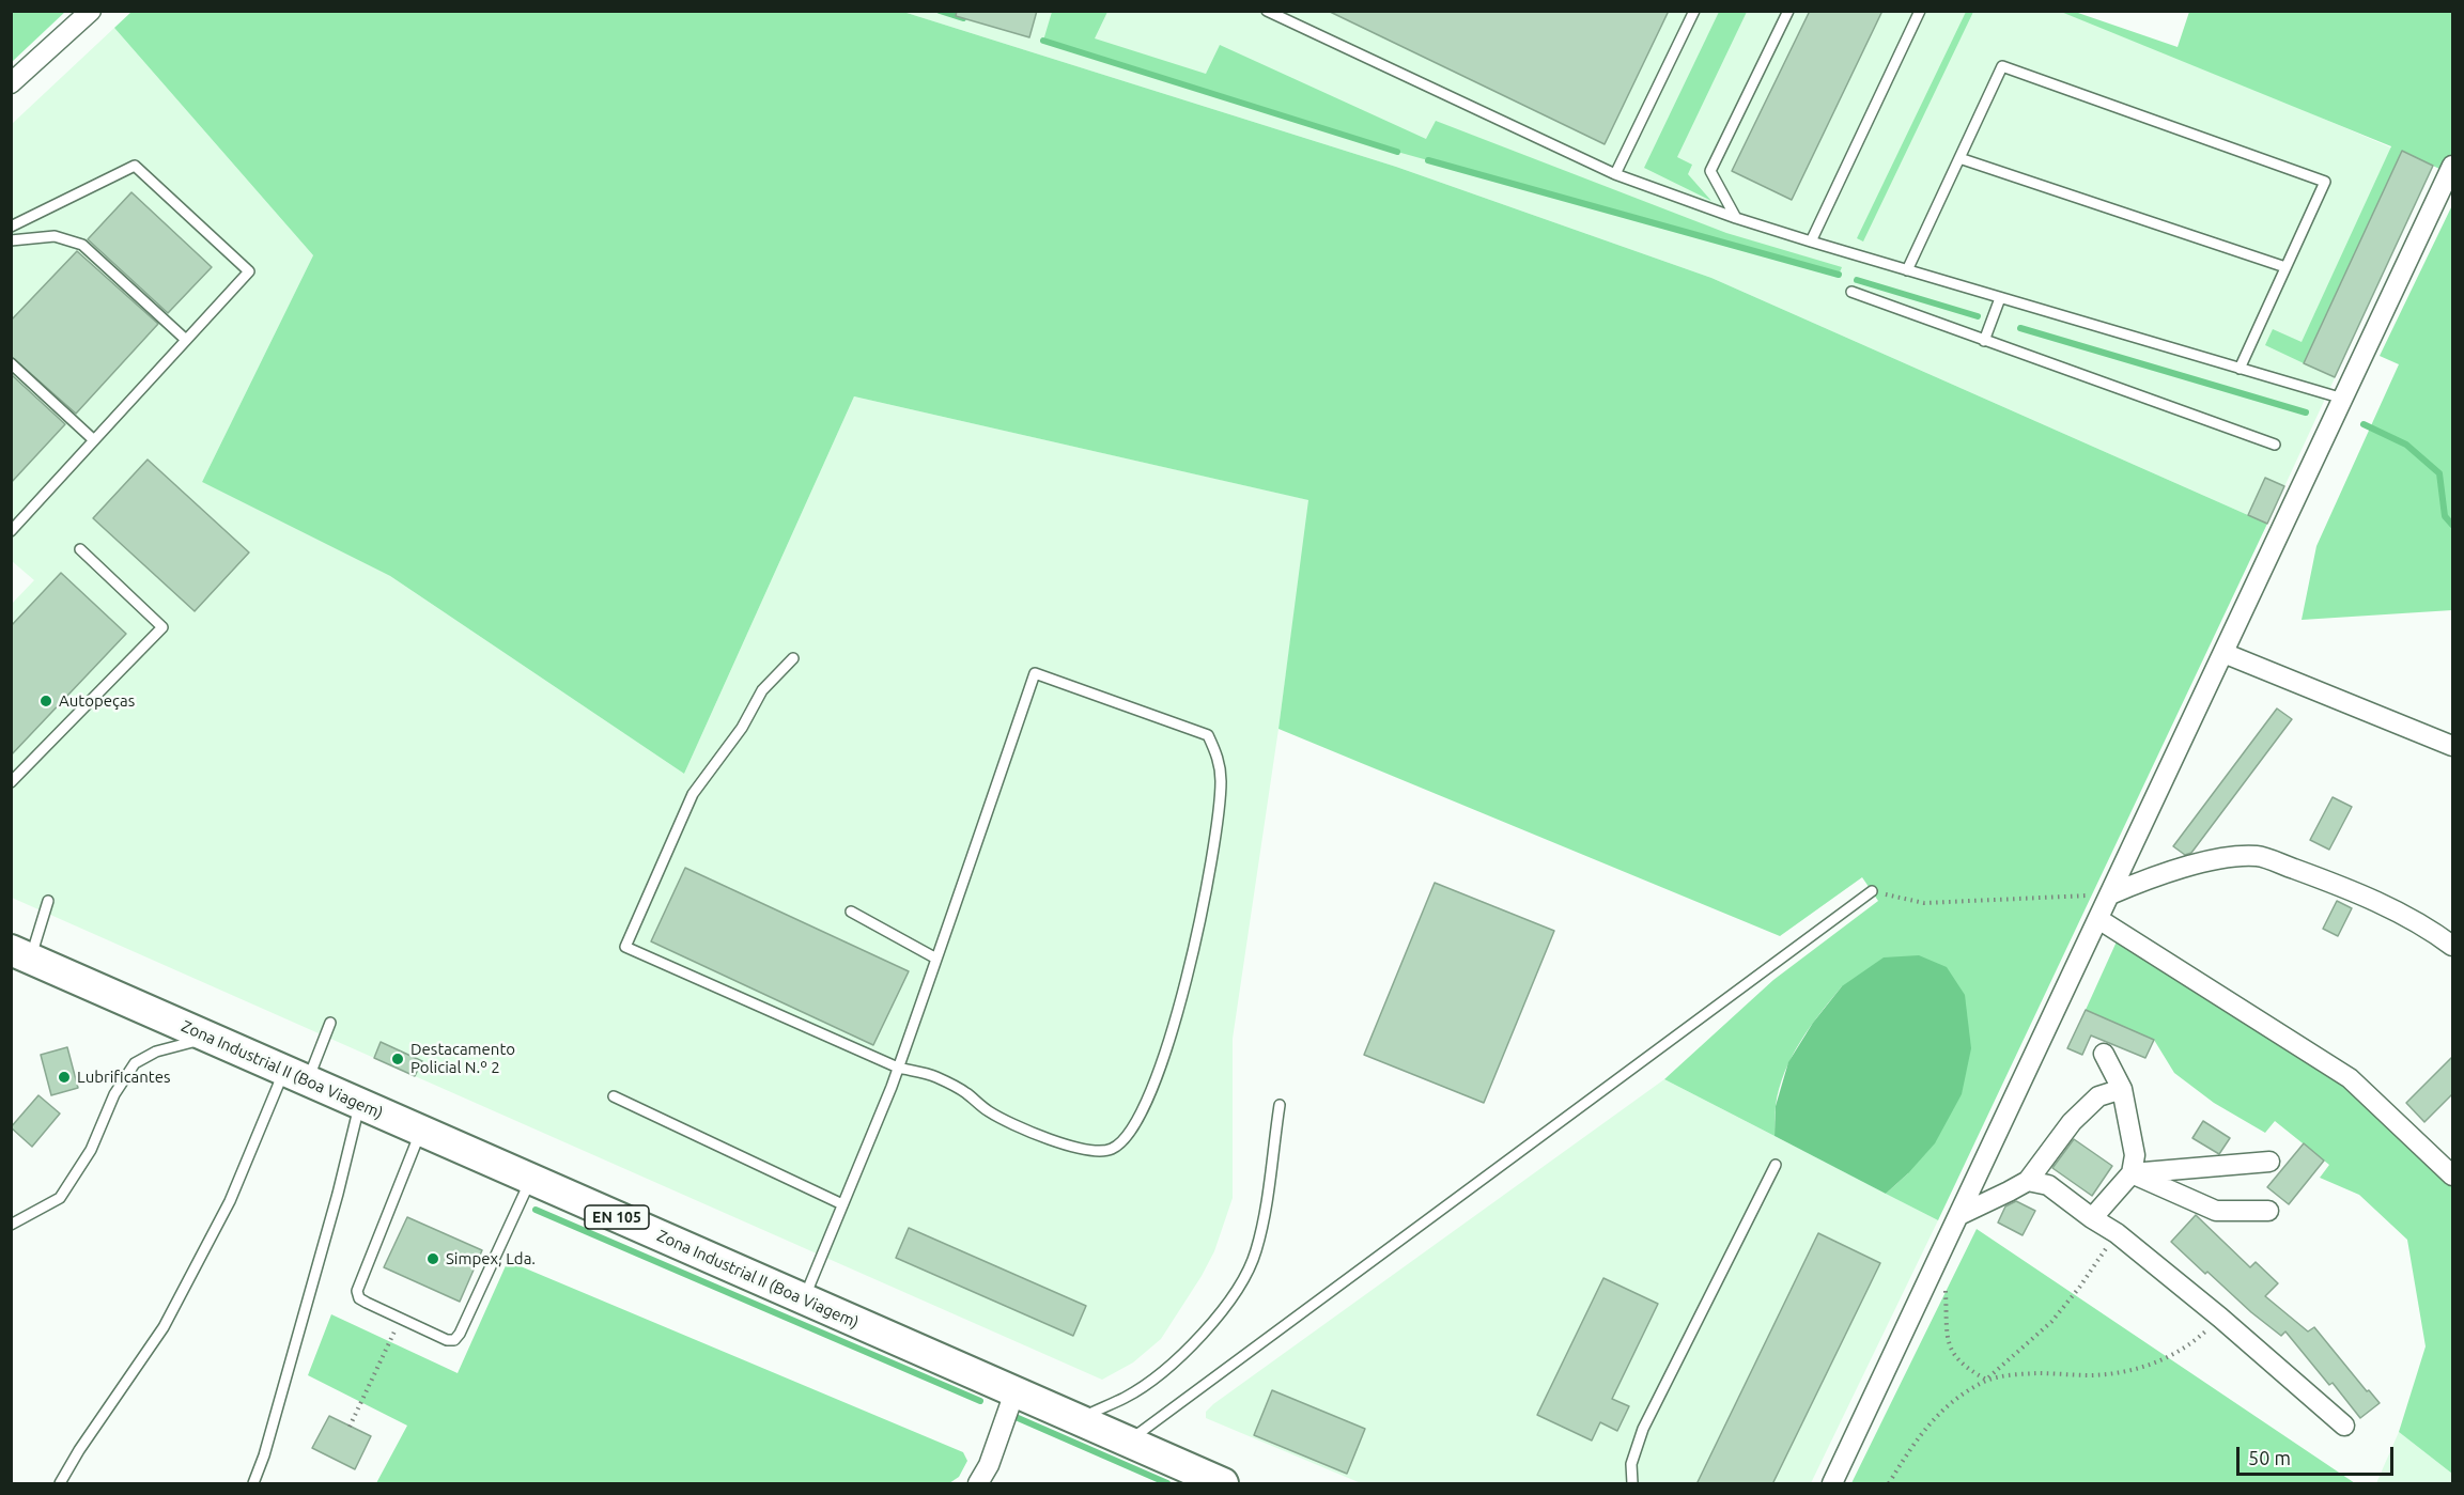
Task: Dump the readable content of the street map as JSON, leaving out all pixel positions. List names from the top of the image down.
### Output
{
  "streets": {
    "main road": ["Zona Industrial II (Boa Viagem)", "EN 105"]
  },
  "places": [
    "Autopeças",
    "Destacamento Policial N.º 2",
    "Lubrificantes",
    "Simpex, Lda."
  ],
  "scale_bar": "50 m"
}
